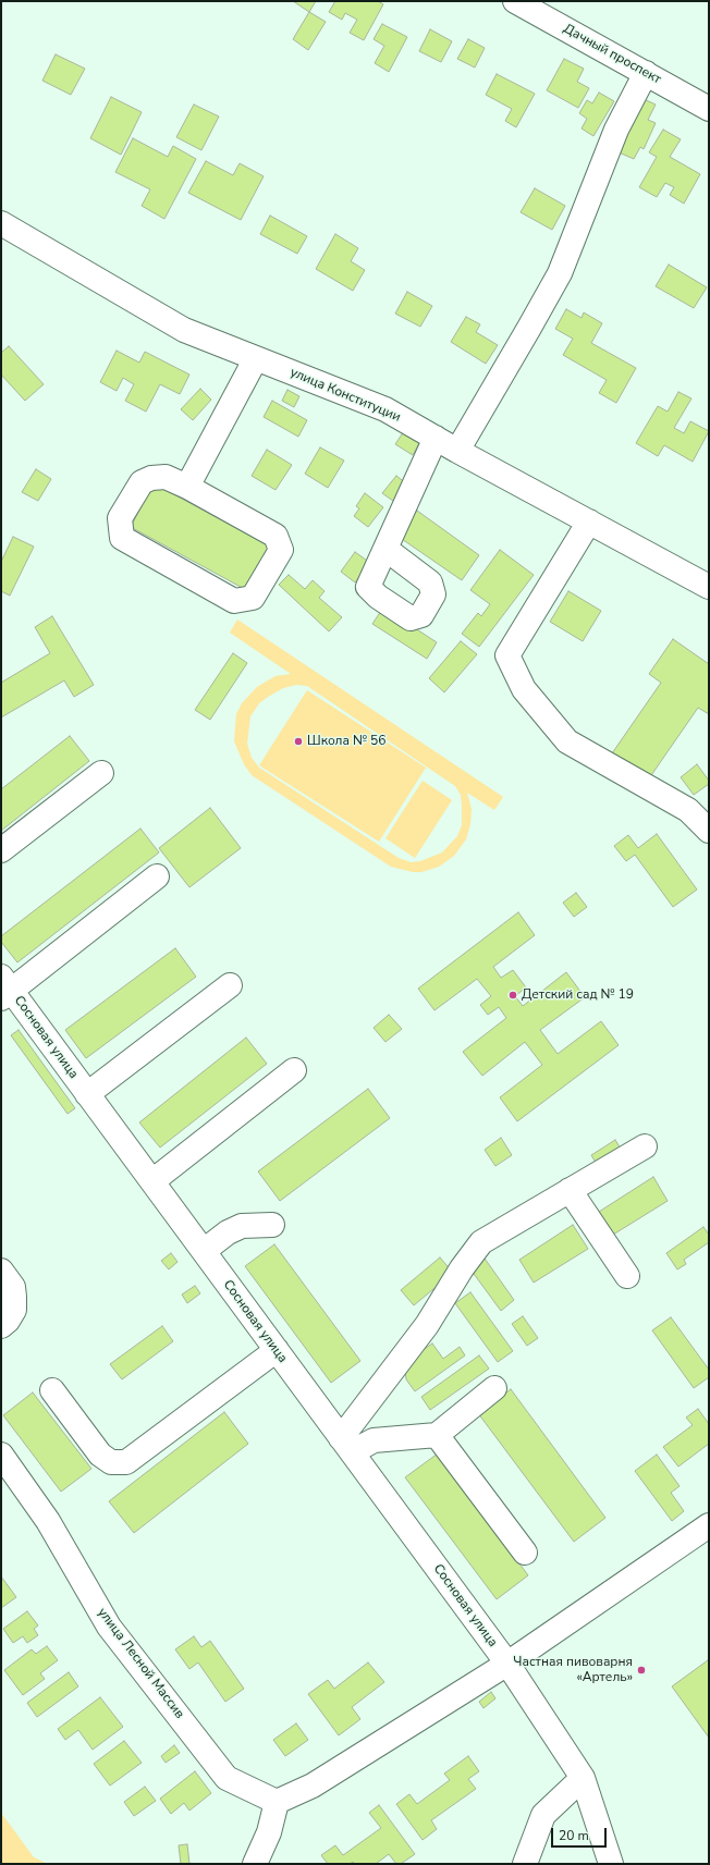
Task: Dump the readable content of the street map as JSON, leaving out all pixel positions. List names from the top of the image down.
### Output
{
  "streets": {
    "street": [
      "Дачный проспект",
      "улица Конституции",
      "Сосновая улица",
      "улица Лесной Массив"
    ]
  },
  "places": ["Школа № 56", "Детский сад № 19", "Частная пивоварня «Артель»"],
  "scale_bar": "20 m"
}
